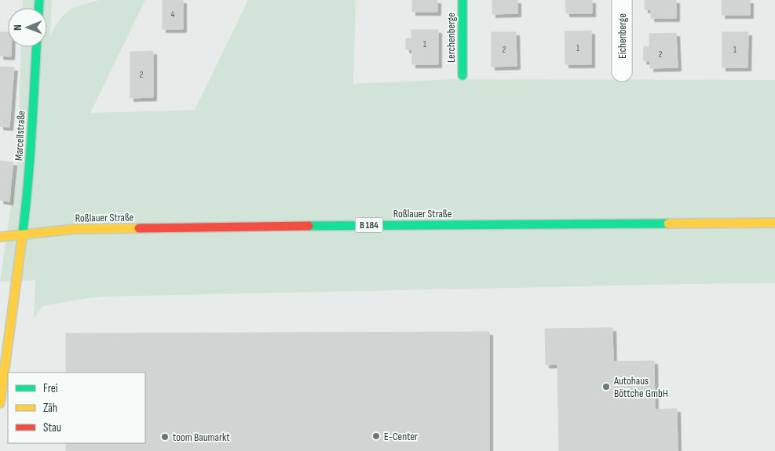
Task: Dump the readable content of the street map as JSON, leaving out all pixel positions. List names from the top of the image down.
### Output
{
  "streets": {
    "main road": [
      "Lerchenberge",
      "Marcellstraße",
      "Roßlauer Straße",
      "B 184"
    ],
    "street": ["Eichenberge"]
  },
  "crossings": [
    ["Marcellstraße", "Roßlauer Straße"]
  ],
  "places": ["Autohaus Böttche GmbH", "E-Center", "toom Baumarkt"],
  "house_numbers": [
    "4",
    "1",
    "1",
    "2",
    "1",
    "2",
    "2"
  ],
  "legend": ["Frei", "Zäh", "Stau"],
  "north": "left"
}
